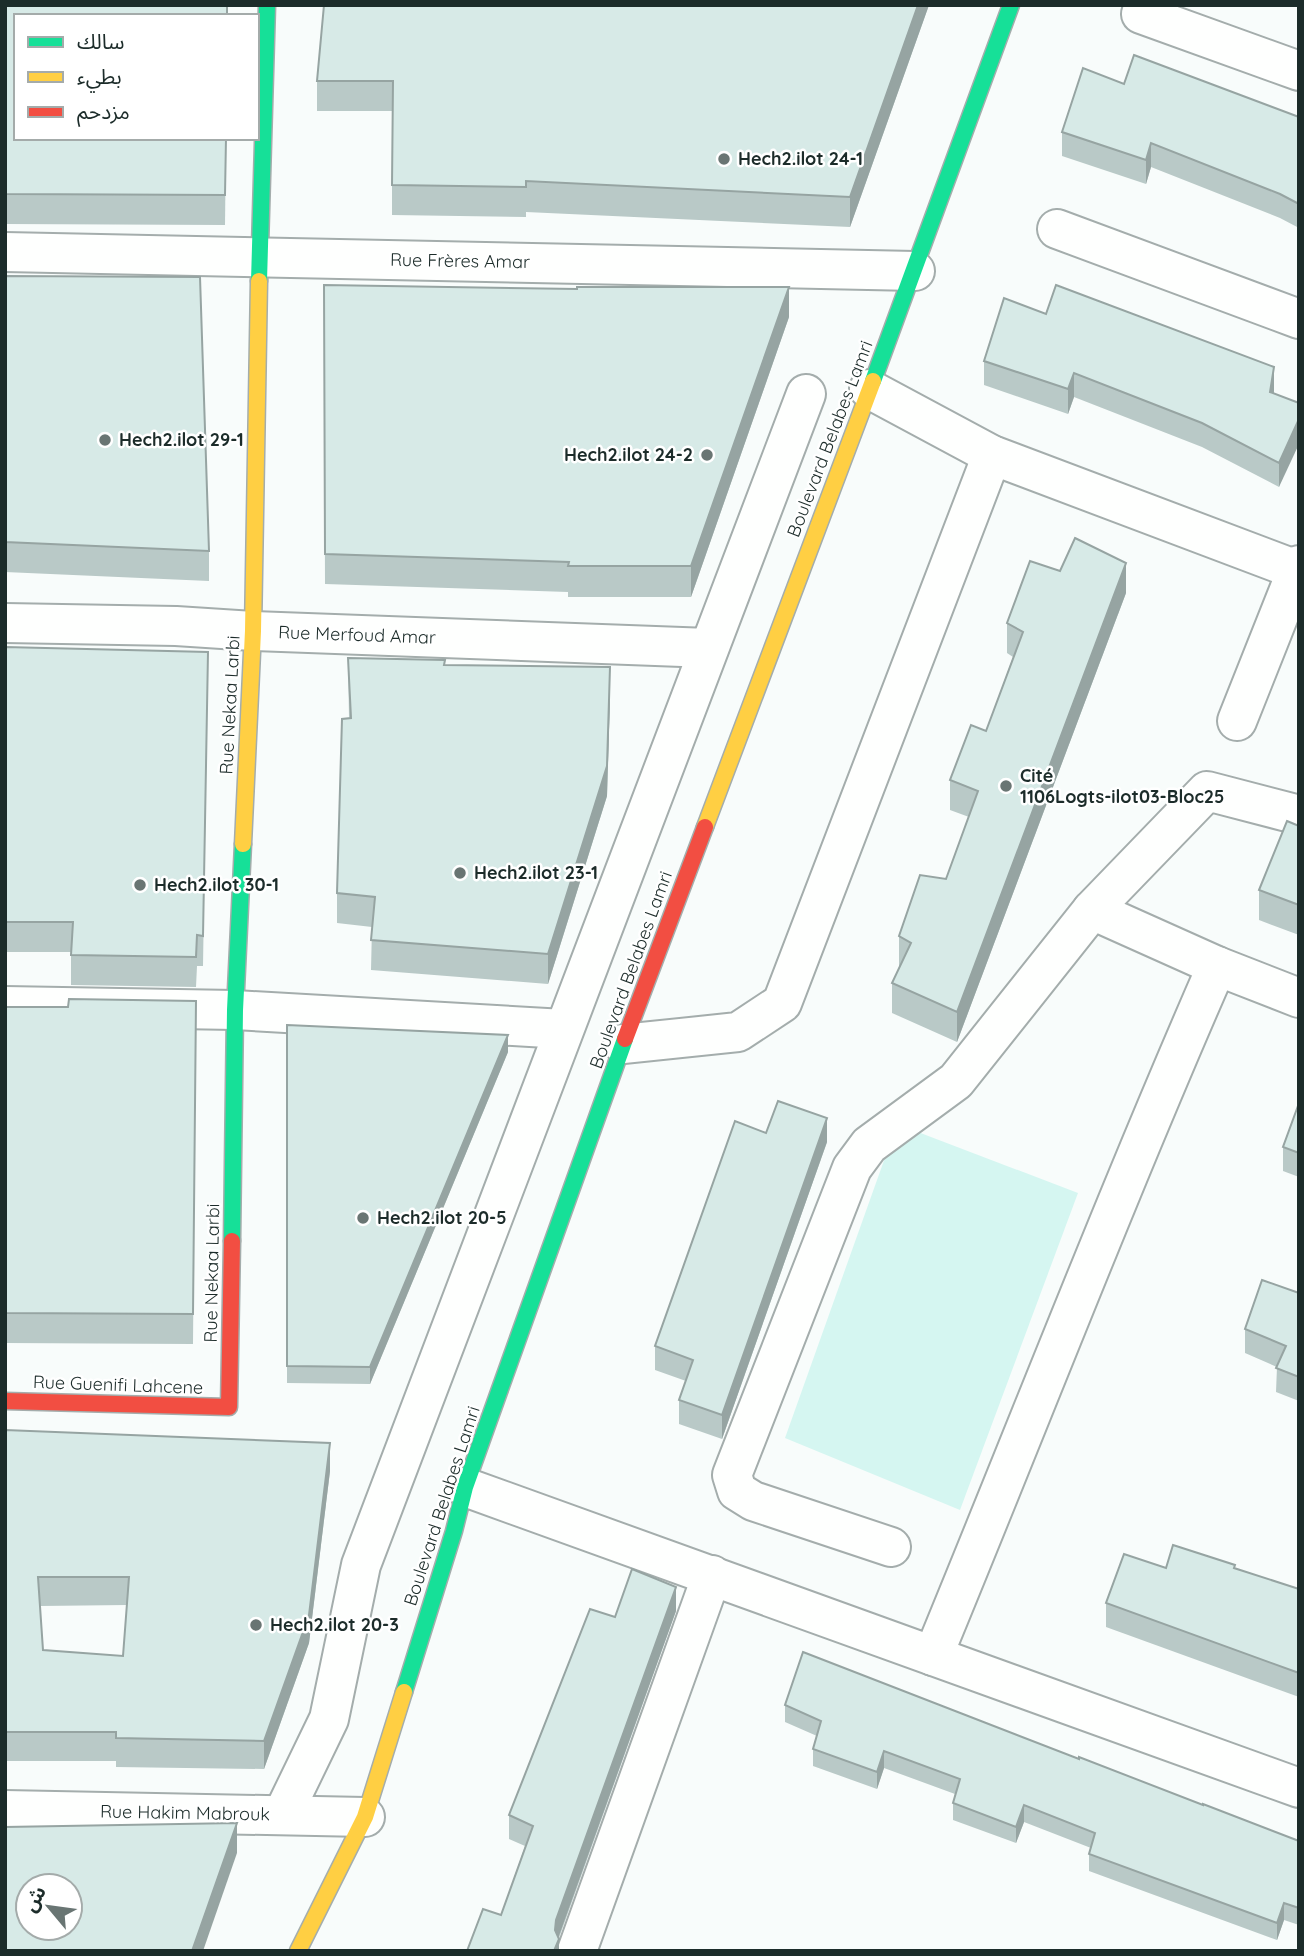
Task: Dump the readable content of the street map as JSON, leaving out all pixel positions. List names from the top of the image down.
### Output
{
  "streets": {
    "main road": ["Boulevard Belabes Lamri", "Rue Nekaa Larbi", "Rue Guenifi Lahcene"],
    "street": ["Rue Frères Amar", "Rue Merfoud Amar", "Rue Hakim Mabrouk"]
  },
  "crossings": [
    ["Rue Frères Amar", "Boulevard Belabes Lamri"],
    ["Rue Frères Amar", "Rue Nekaa Larbi"],
    ["Boulevard Belabes Lamri", "Rue Hakim Mabrouk"],
    ["Rue Merfoud Amar", "Rue Nekaa Larbi"],
    ["Rue Nekaa Larbi", "Rue Guenifi Lahcene"]
  ],
  "places": [
    "Hech2.ilot 24-1",
    "Hech2.ilot 29-1",
    "Hech2.ilot 24-2",
    "Cité 1106Logts-ilot03-Bloc25",
    "Hech2.ilot 23-1",
    "Hech2.ilot 30-1",
    "Hech2.ilot 20-5",
    "Hech2.ilot 20-3"
  ],
  "legend": ["سالك", "بطيء", "مزدحم"],
  "north": "top left"
}
